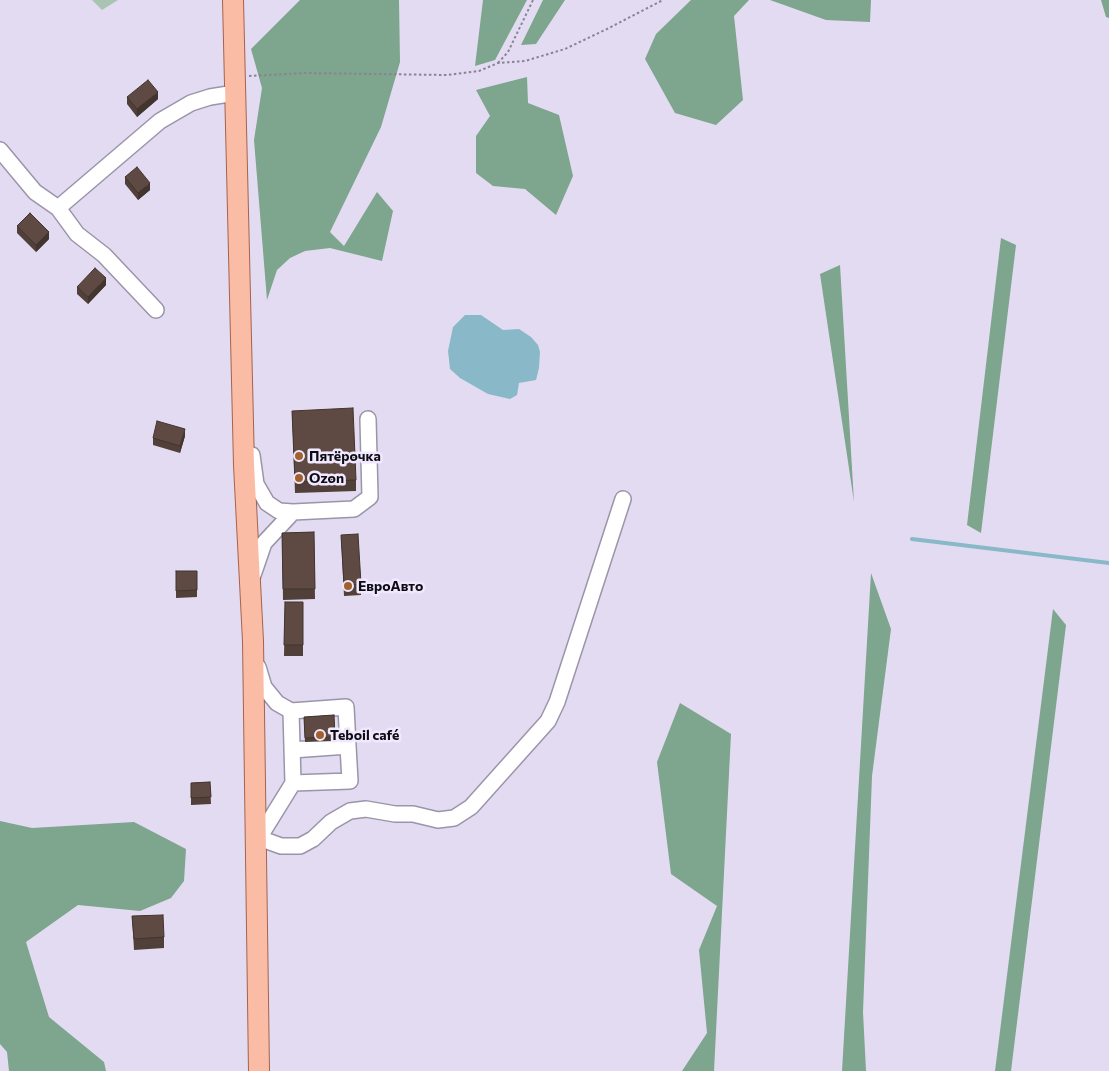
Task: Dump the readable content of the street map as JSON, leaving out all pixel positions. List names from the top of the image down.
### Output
{
  "places": [
    "Пятёрочка",
    "Ozon",
    "ЕвроАвто",
    "Teboil café"
  ]
}
